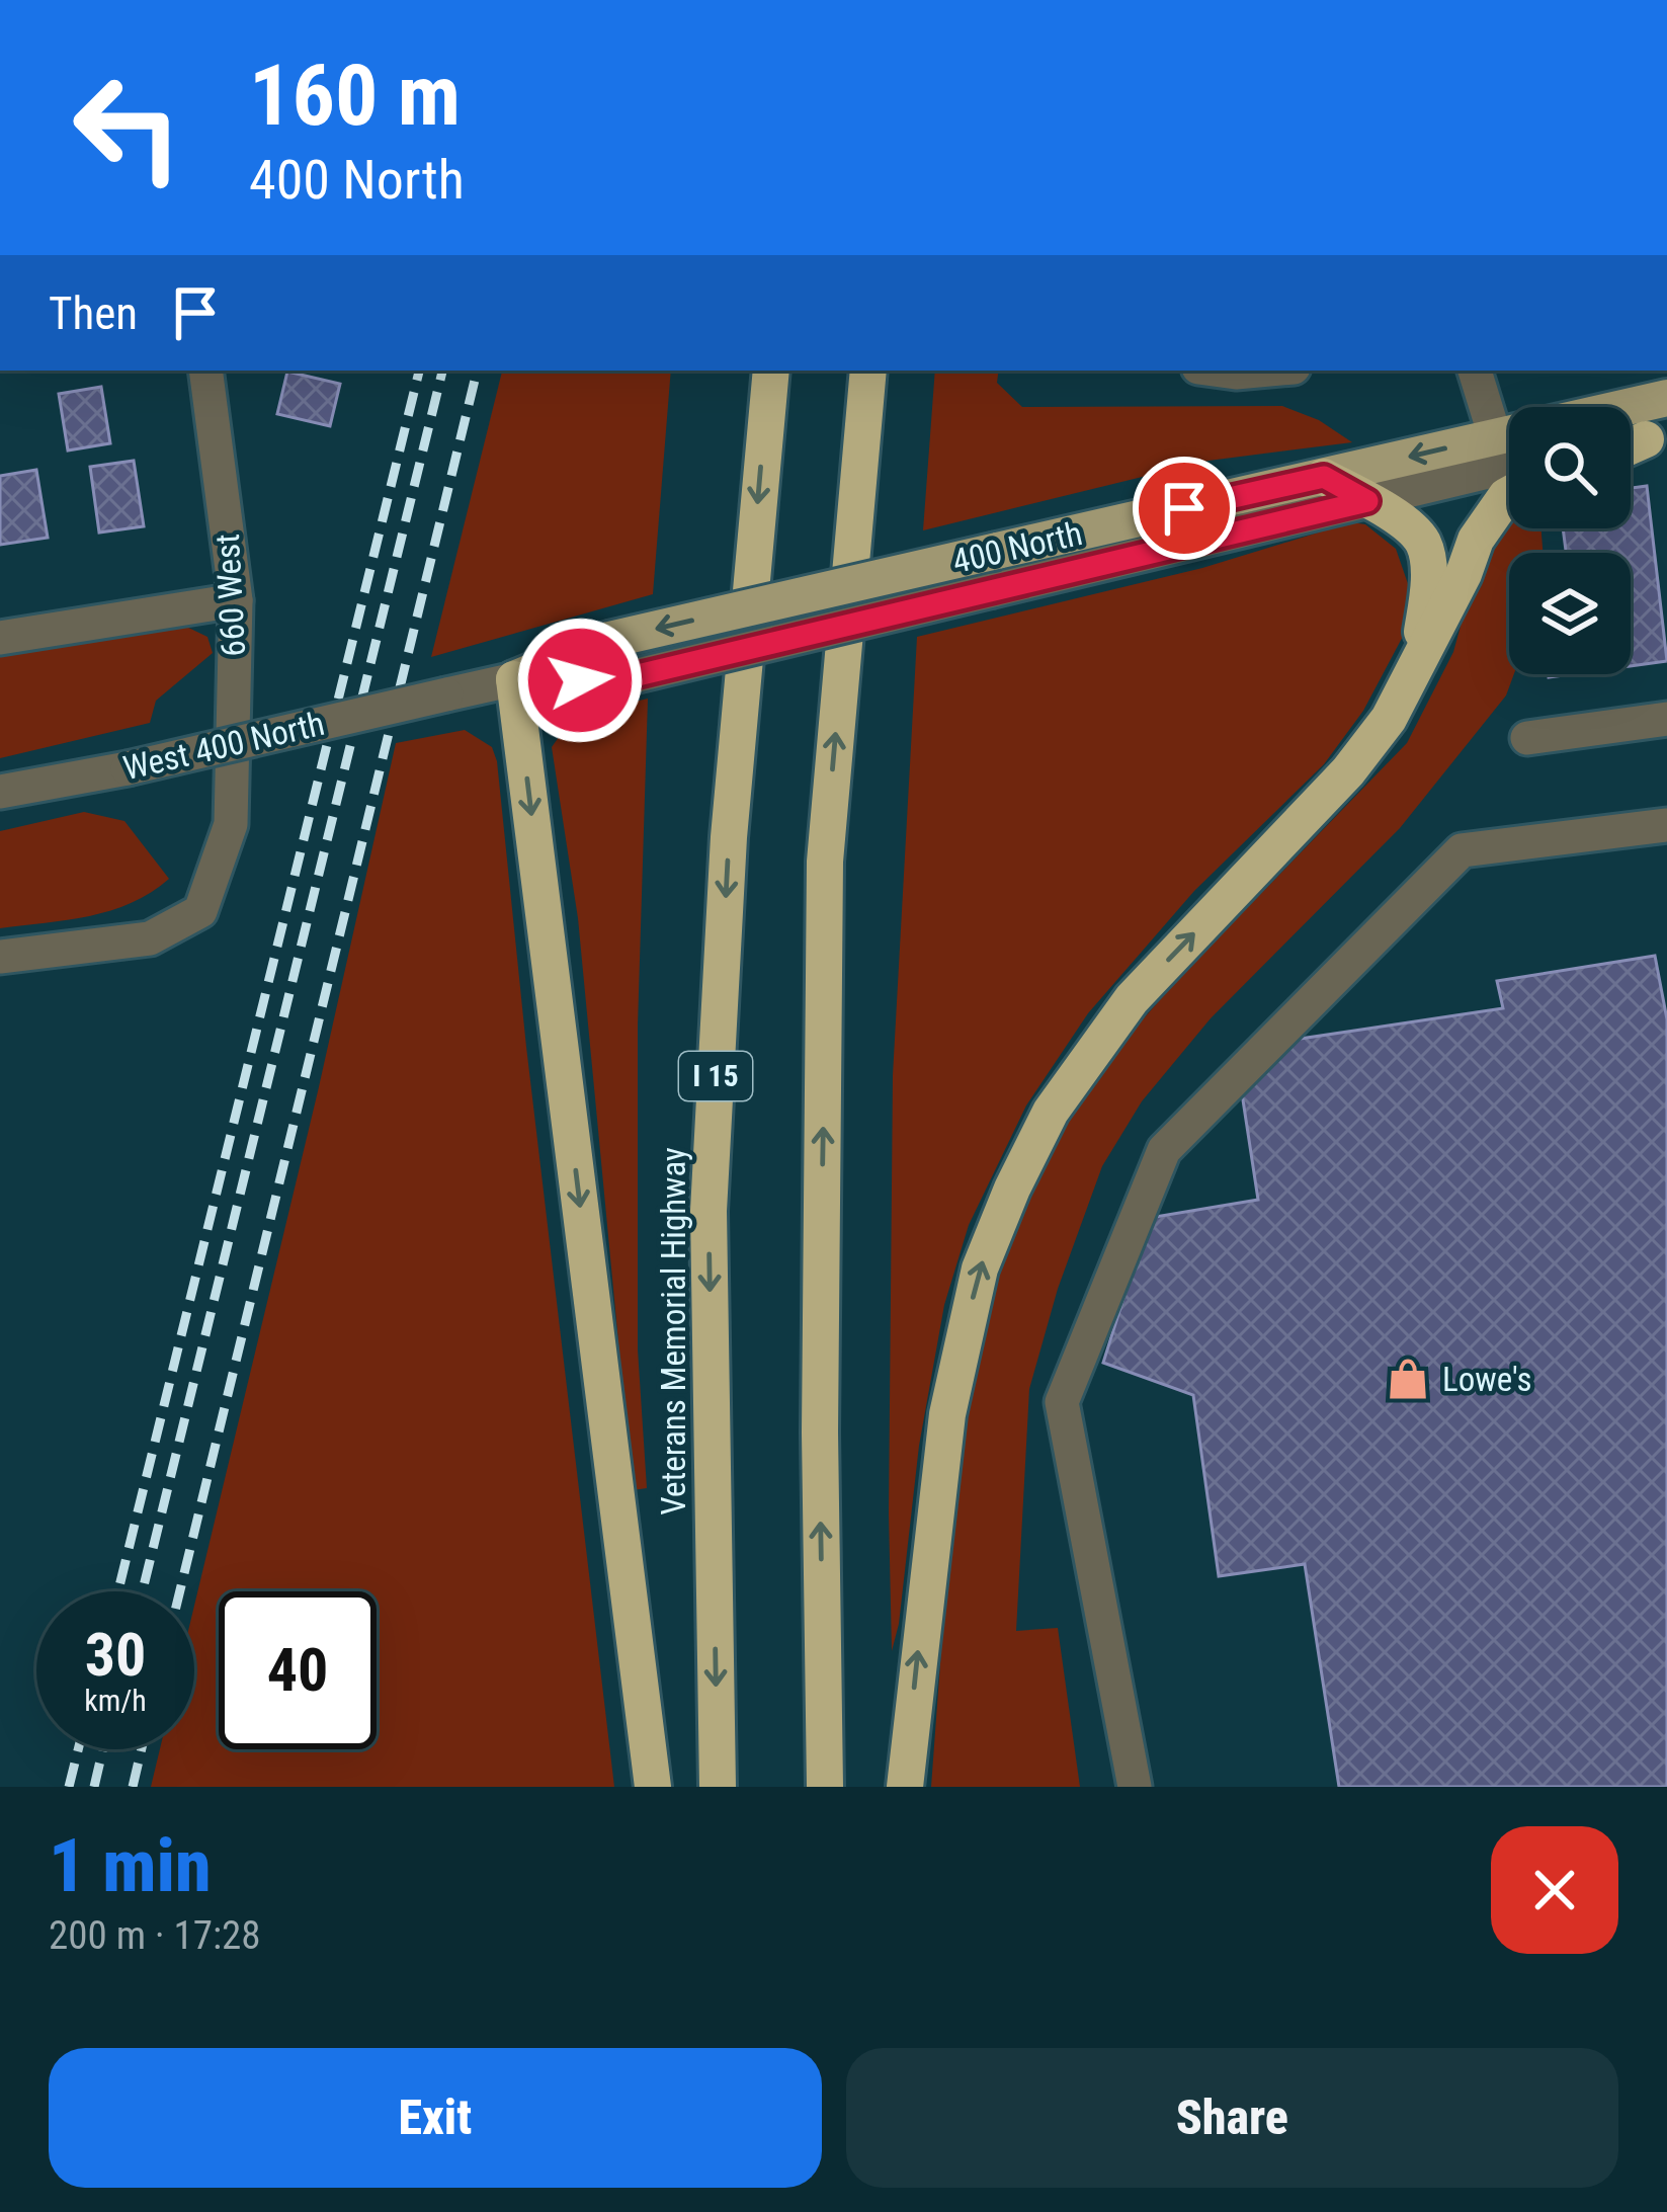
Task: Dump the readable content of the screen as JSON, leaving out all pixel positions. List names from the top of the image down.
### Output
{
  "streets": {
    "highway": ["I 15", "Veterans Memorial Highway"],
    "main road": ["400 North"],
    "street": ["660 West", "West 400 North"]
  },
  "crossings": [
    ["400 North", "West 400 North"]
  ],
  "one_way": ["400 North"],
  "places": {
    "shop": ["Lowe's"]
  },
  "page": {
    "turn": ["160 m", "400 North"],
    "then": "Then",
    "speed": "30 km/h",
    "limit": "40",
    "heading": ["1 min", "200 m · 17:28"],
    "buttons": ["Exit", "Share"]
  }
}
